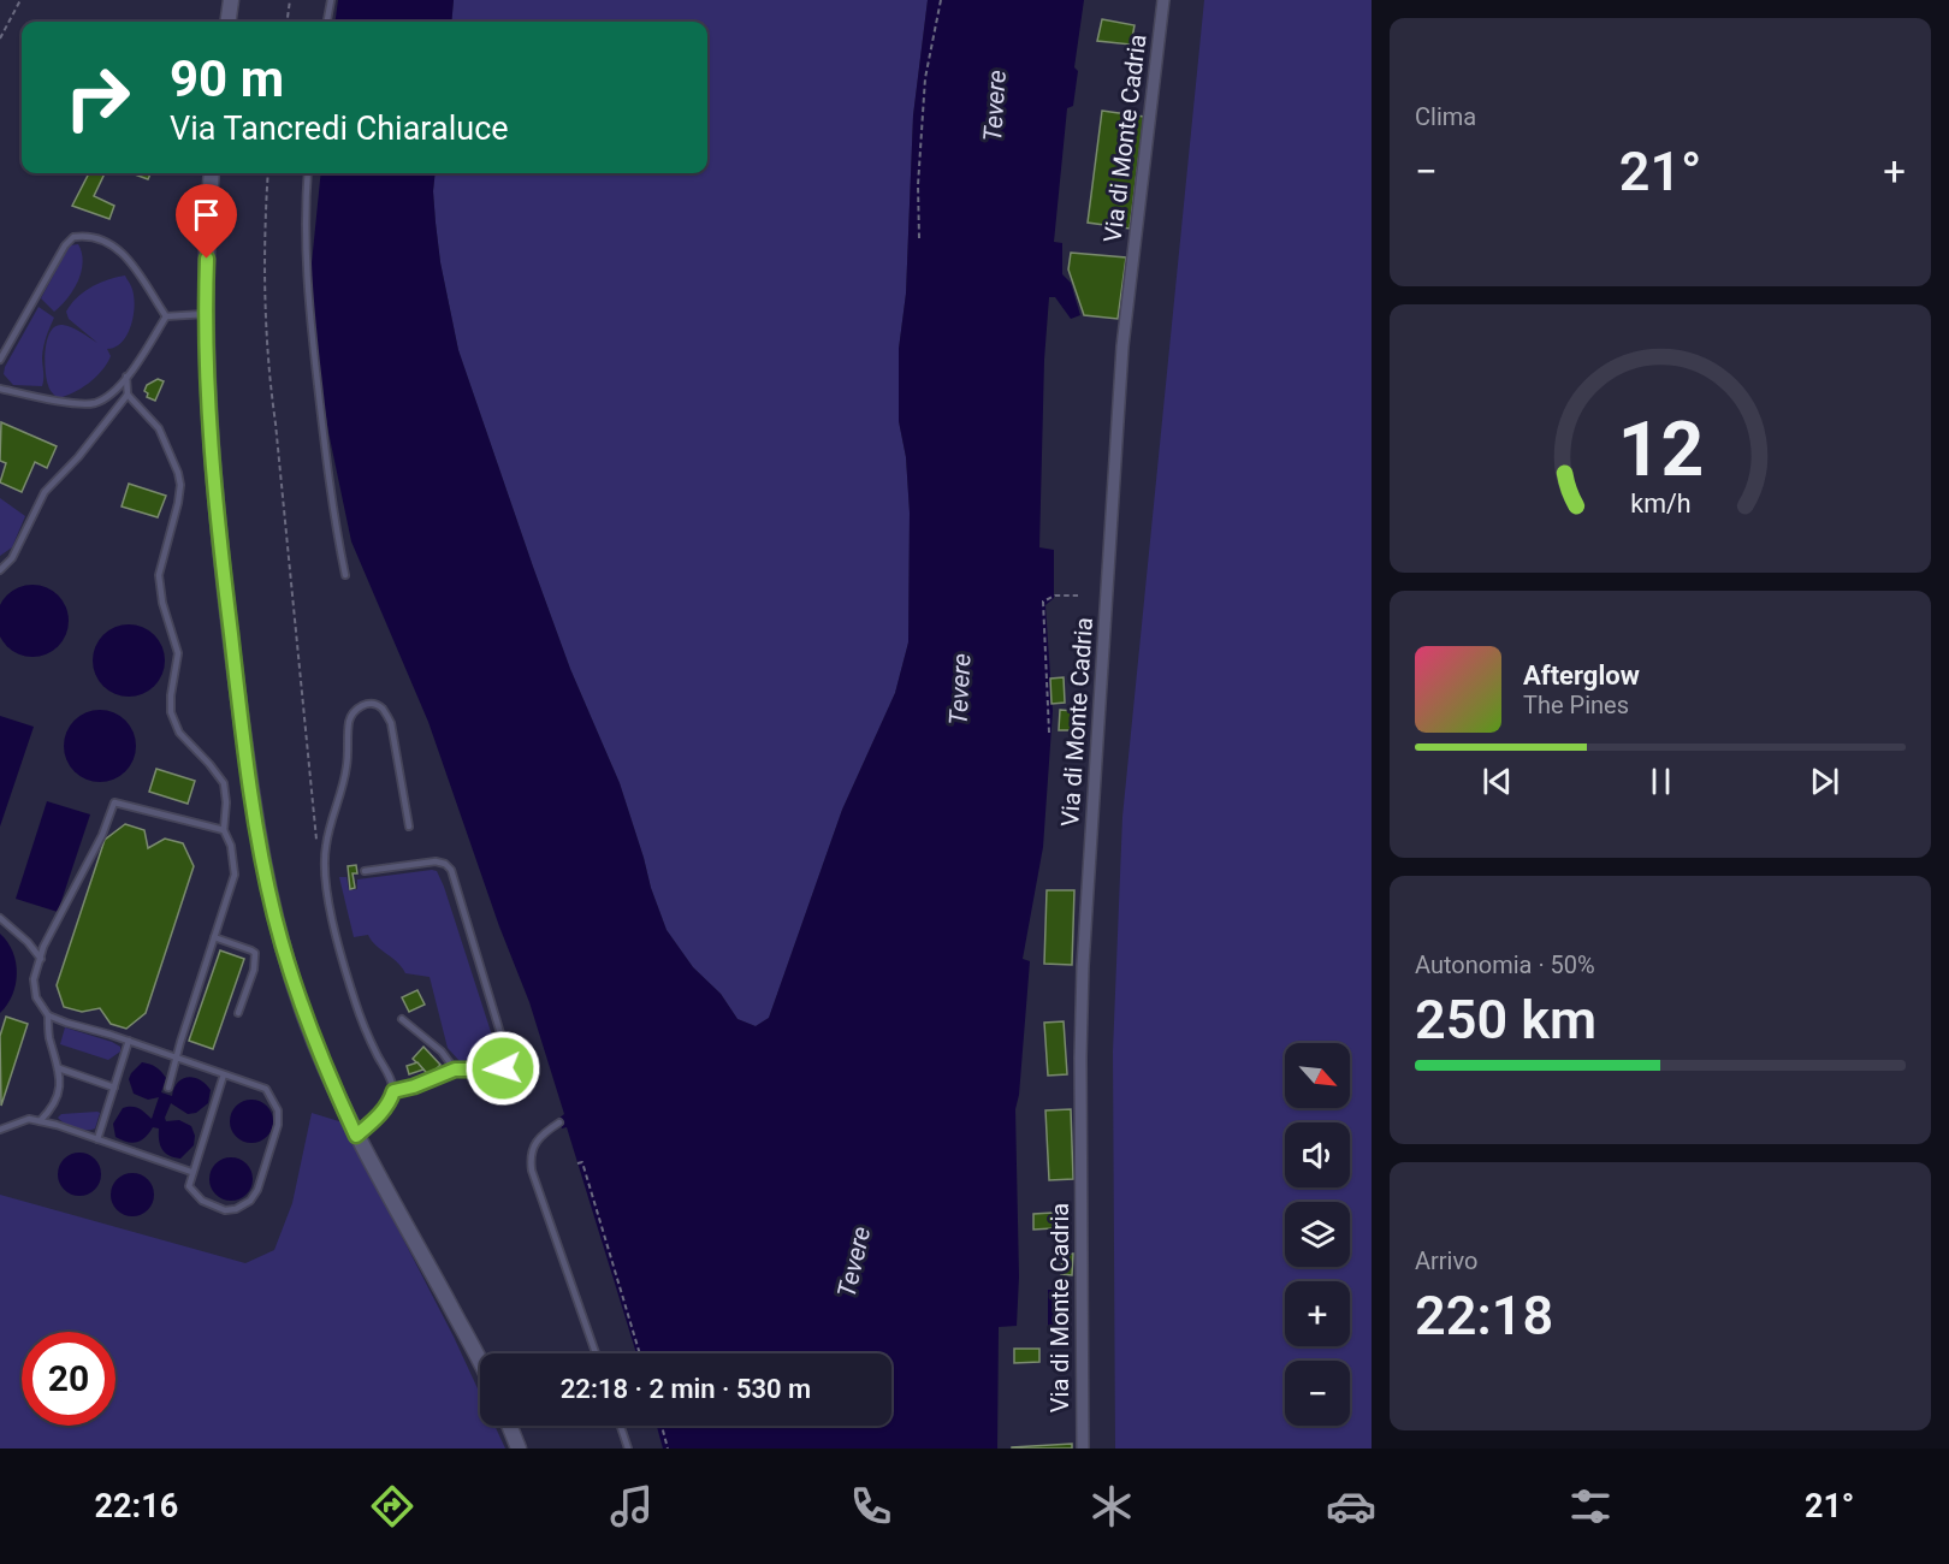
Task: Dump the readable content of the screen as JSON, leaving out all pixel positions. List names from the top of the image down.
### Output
{
  "streets": {
    "street": ["Via di Monte Cadria"]
  },
  "water": ["Tevere"],
  "north": "bottom right",
  "page": {
    "tile": [
      "Clima",
      ["Autonomia · 50%", "250 km"],
      ["Arrivo", "22:18"]
    ],
    "turn": ["90 m", "Via Tancredi Chiaraluce"],
    "heat": ["−", "21°", "+"],
    "song": ["Afterglow", "The Pines"],
    "map_buttons": ["+", "−"],
    "limit": "20",
    "trip": "22:18 · 2 min · 530 m",
    "tabs": ["22:16", "21°"],
    "gauge": ["12", "km/h"]
  }
}
